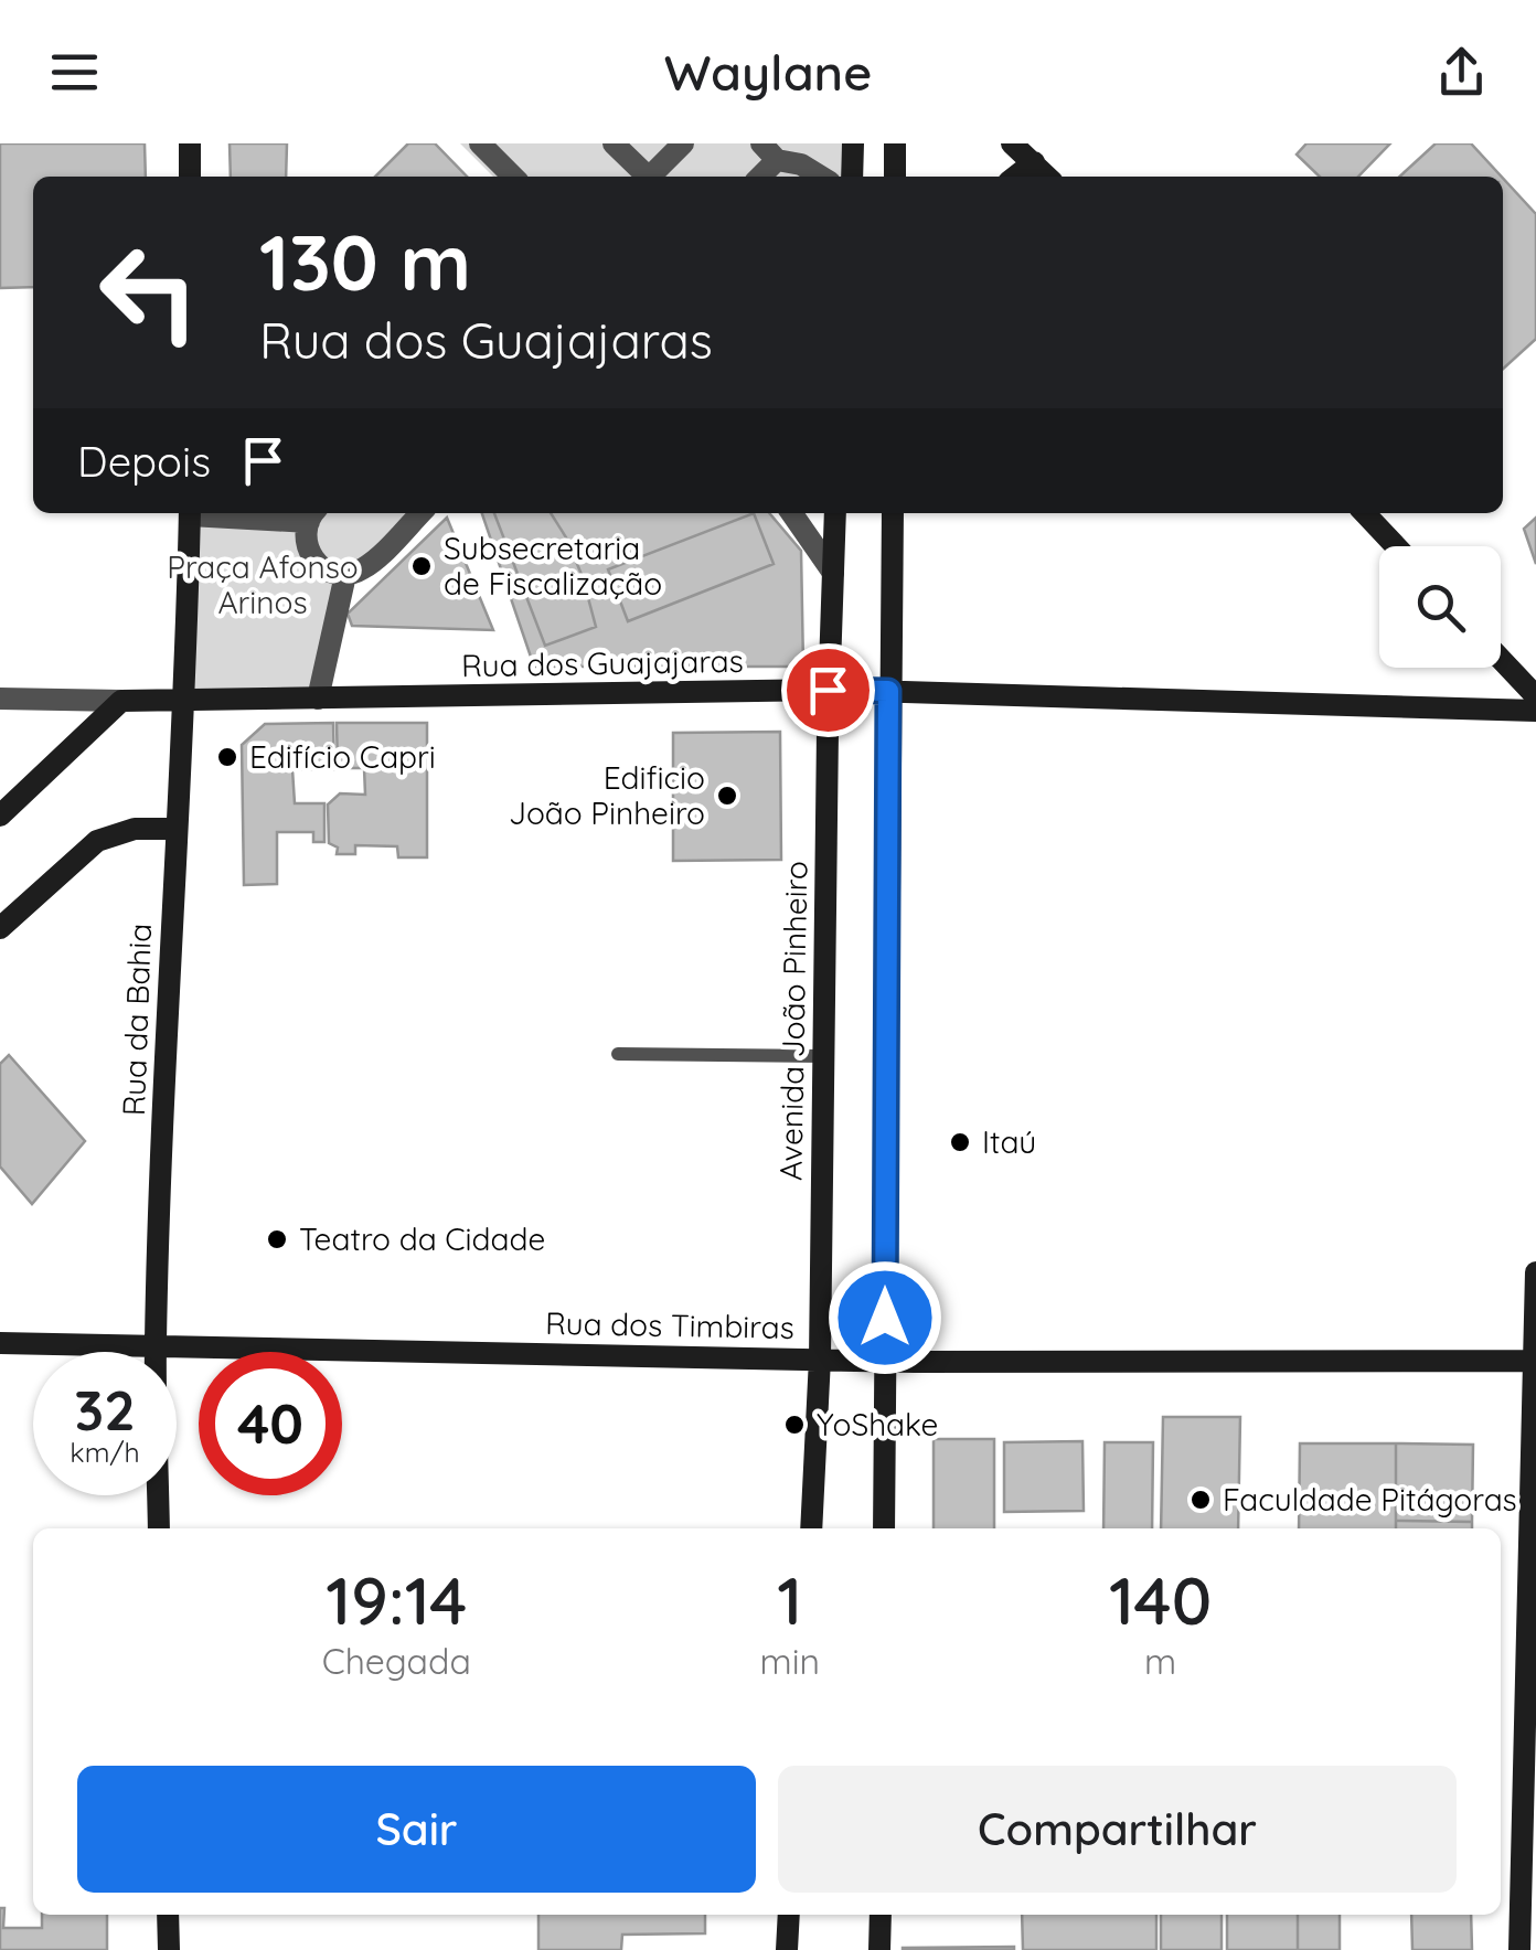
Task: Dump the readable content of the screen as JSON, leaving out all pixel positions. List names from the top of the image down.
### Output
{
  "streets": {
    "street": [
      "Rua dos Guajajaras",
      "Rua da Bahia",
      "Avenida João Pinheiro",
      "Rua dos Timbiras"
    ]
  },
  "crossings": [
    ["Rua dos Guajajaras", "Rua da Bahia"],
    ["Rua dos Guajajaras", "Avenida João Pinheiro"],
    ["Rua da Bahia", "Rua dos Timbiras"],
    ["Avenida João Pinheiro", "Rua dos Timbiras"]
  ],
  "parks": ["Praça Afonso Arinos"],
  "places": [
    "Subsecretaria de Fiscalização",
    "Edifício Capri",
    "Edificio João Pinheiro",
    "Itaú",
    "Teatro da Cidade",
    "YoShake",
    "Faculdade Pitágoras"
  ],
  "page": {
    "header": "Waylane",
    "turn": ["130 m", "Rua dos Guajajaras"],
    "then": "Depois",
    "speed": "32 km/h",
    "limit": "40",
    "eta": [
      "19:14",
      "Chegada",
      "1",
      "min",
      "140",
      "m"
    ],
    "buttons": ["Sair", "Compartilhar"]
  }
}
